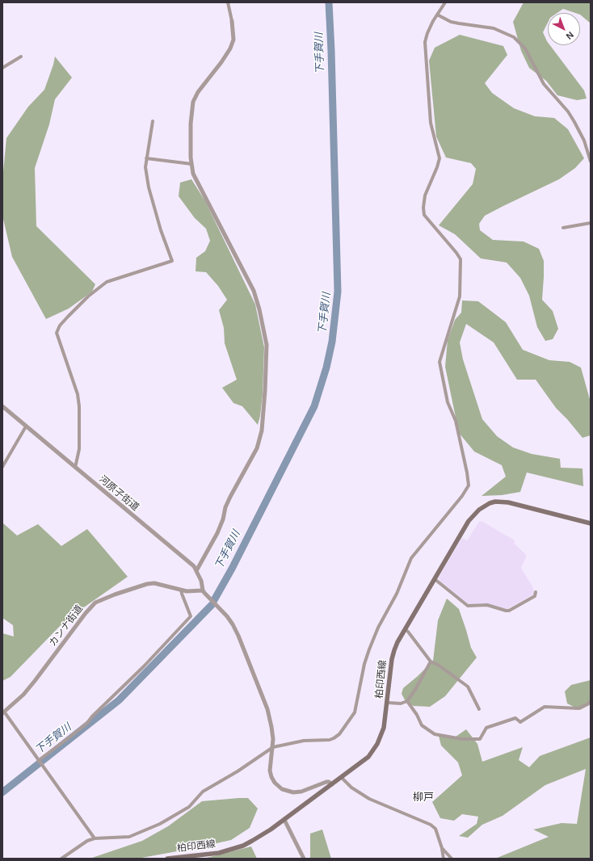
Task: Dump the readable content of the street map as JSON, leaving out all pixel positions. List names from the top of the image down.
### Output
{
  "streets": {
    "main road": ["柏印西線"],
    "street": ["河原子街道", "カンナ街道"]
  },
  "districts": ["柳戸"],
  "water": ["下手賀川"],
  "north": "bottom right"
}
